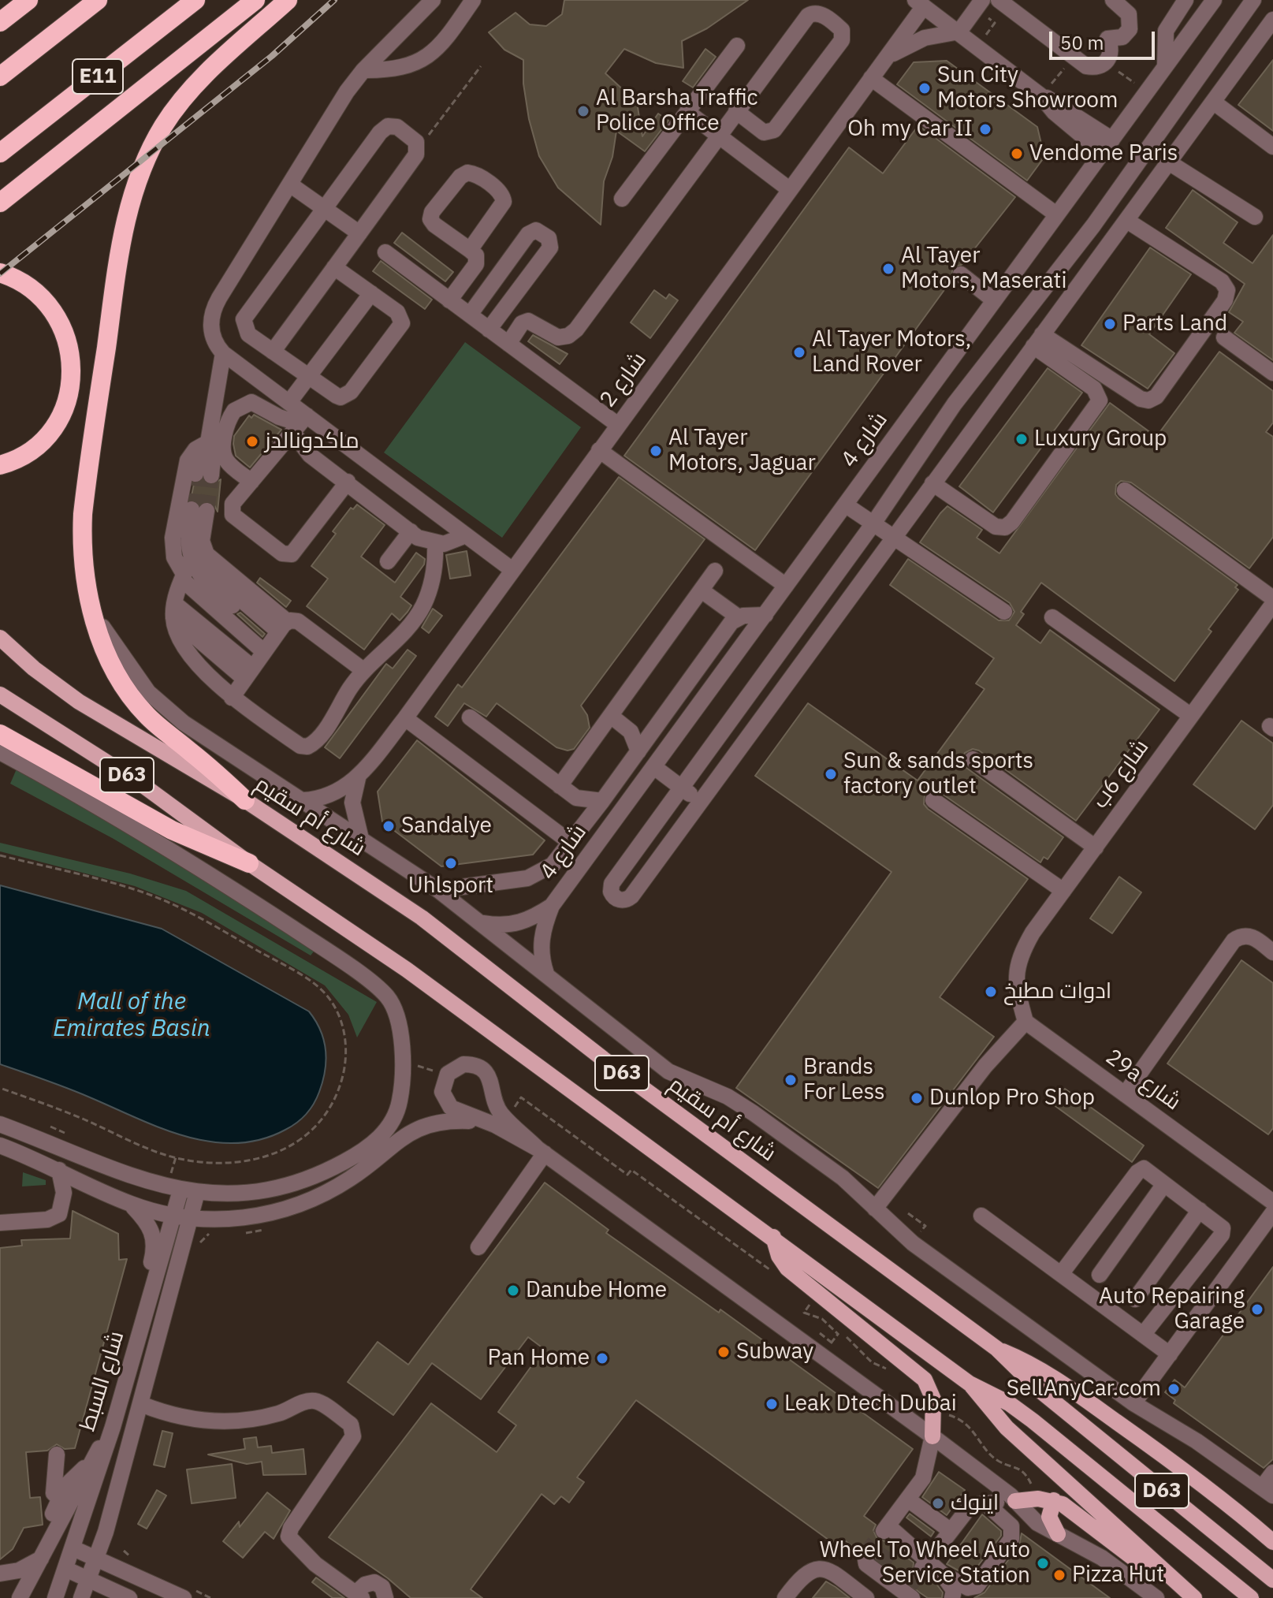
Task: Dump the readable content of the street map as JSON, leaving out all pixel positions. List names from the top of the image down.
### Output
{
  "streets": {
    "highway": ["E11"],
    "main road": ["D63", "شارع أم سقيم"],
    "street": [
      "شارع 2",
      "شارع 4",
      "شارع 6ب",
      "29a شارع",
      "شارع السبط"
    ]
  },
  "crossings": [
    ["شارع 6ب", "29a شارع"]
  ],
  "water": ["Mall of the Emirates Basin"],
  "places": [
    "Sun City Motors Showroom",
    "Al Barsha Traffic Police Office",
    "Oh my Car II",
    "Vendome Paris",
    "Al Tayer Motors, Maserati",
    "Parts Land",
    "Al Tayer Motors, Land Rover",
    "Luxury Group",
    "ماكدونالدز",
    "Al Tayer Motors, Jaguar",
    "Sun & sands sports factory outlet",
    "Sandalye",
    "Uhlsport",
    "ادوات مطبخ",
    "Brands For Less",
    "Dunlop Pro Shop",
    "Danube Home",
    "Auto Repairing Garage",
    "Subway",
    "Pan Home",
    "SellAnyCar.com",
    "Leak Dtech Dubai",
    "اينوك",
    "Wheel To Wheel Auto Service Station",
    "Pizza Hut"
  ],
  "scale_bar": "50 m"
}
